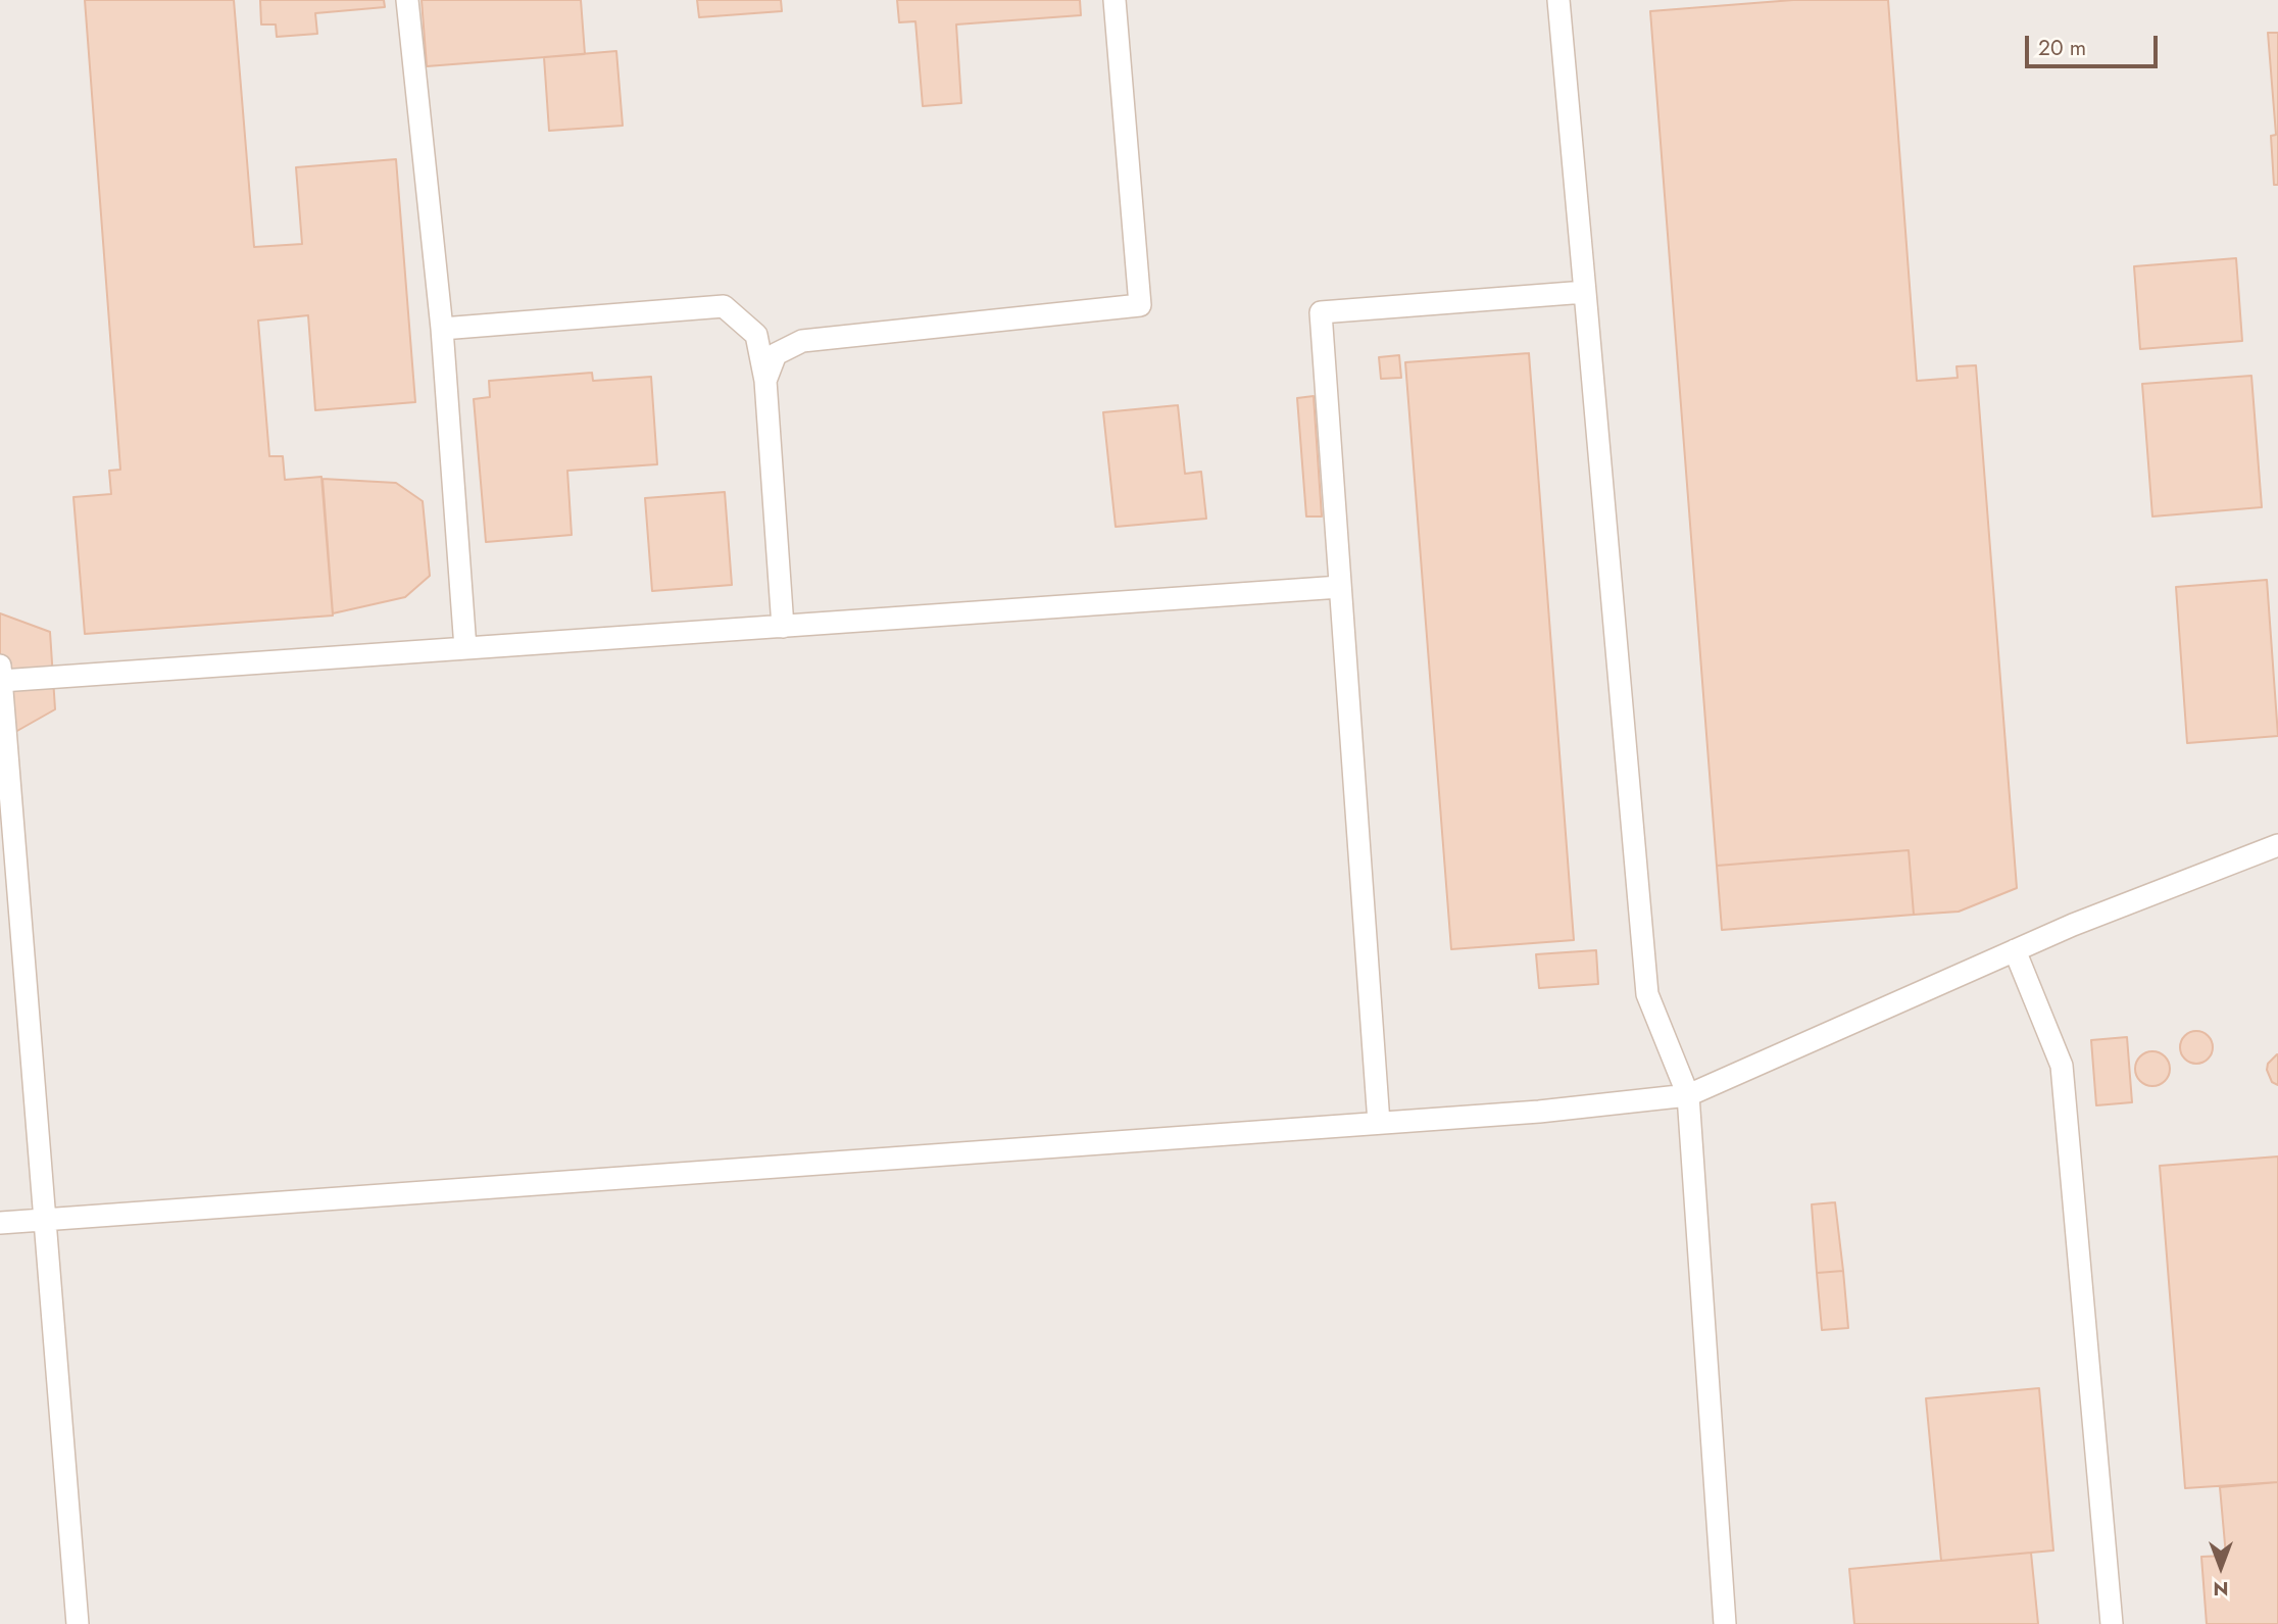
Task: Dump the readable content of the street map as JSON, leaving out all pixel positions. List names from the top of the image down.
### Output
{
  "scale_bar": "20 m",
  "north": "bottom"
}
